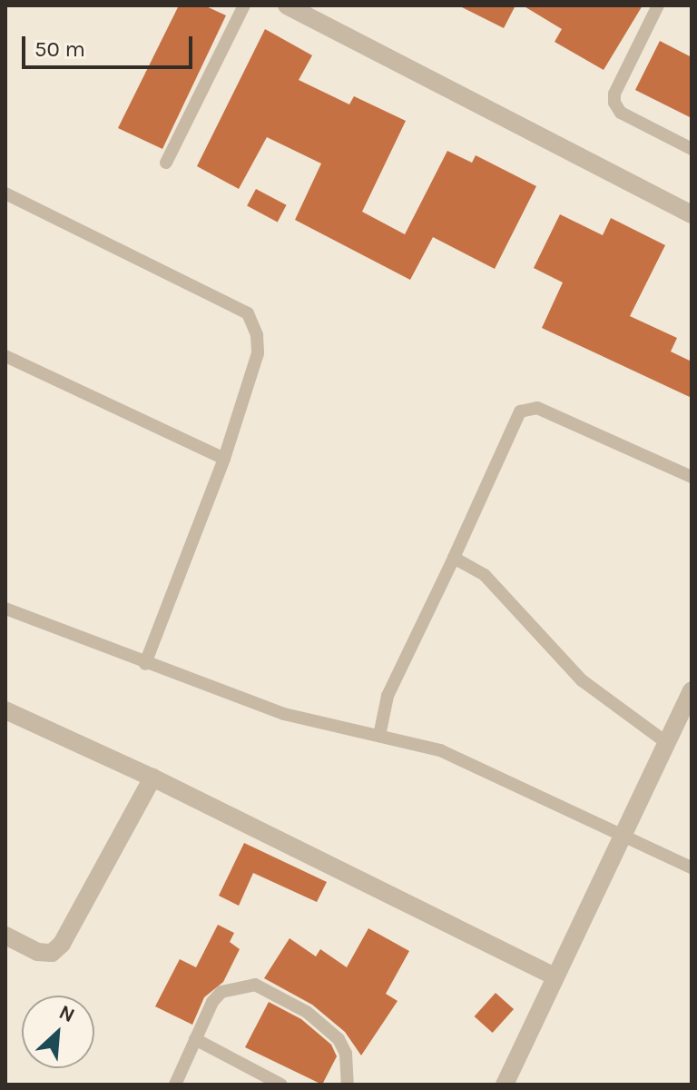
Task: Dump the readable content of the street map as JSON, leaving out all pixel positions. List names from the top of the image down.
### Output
{
  "scale_bar": "50 m",
  "north": "top right"
}
